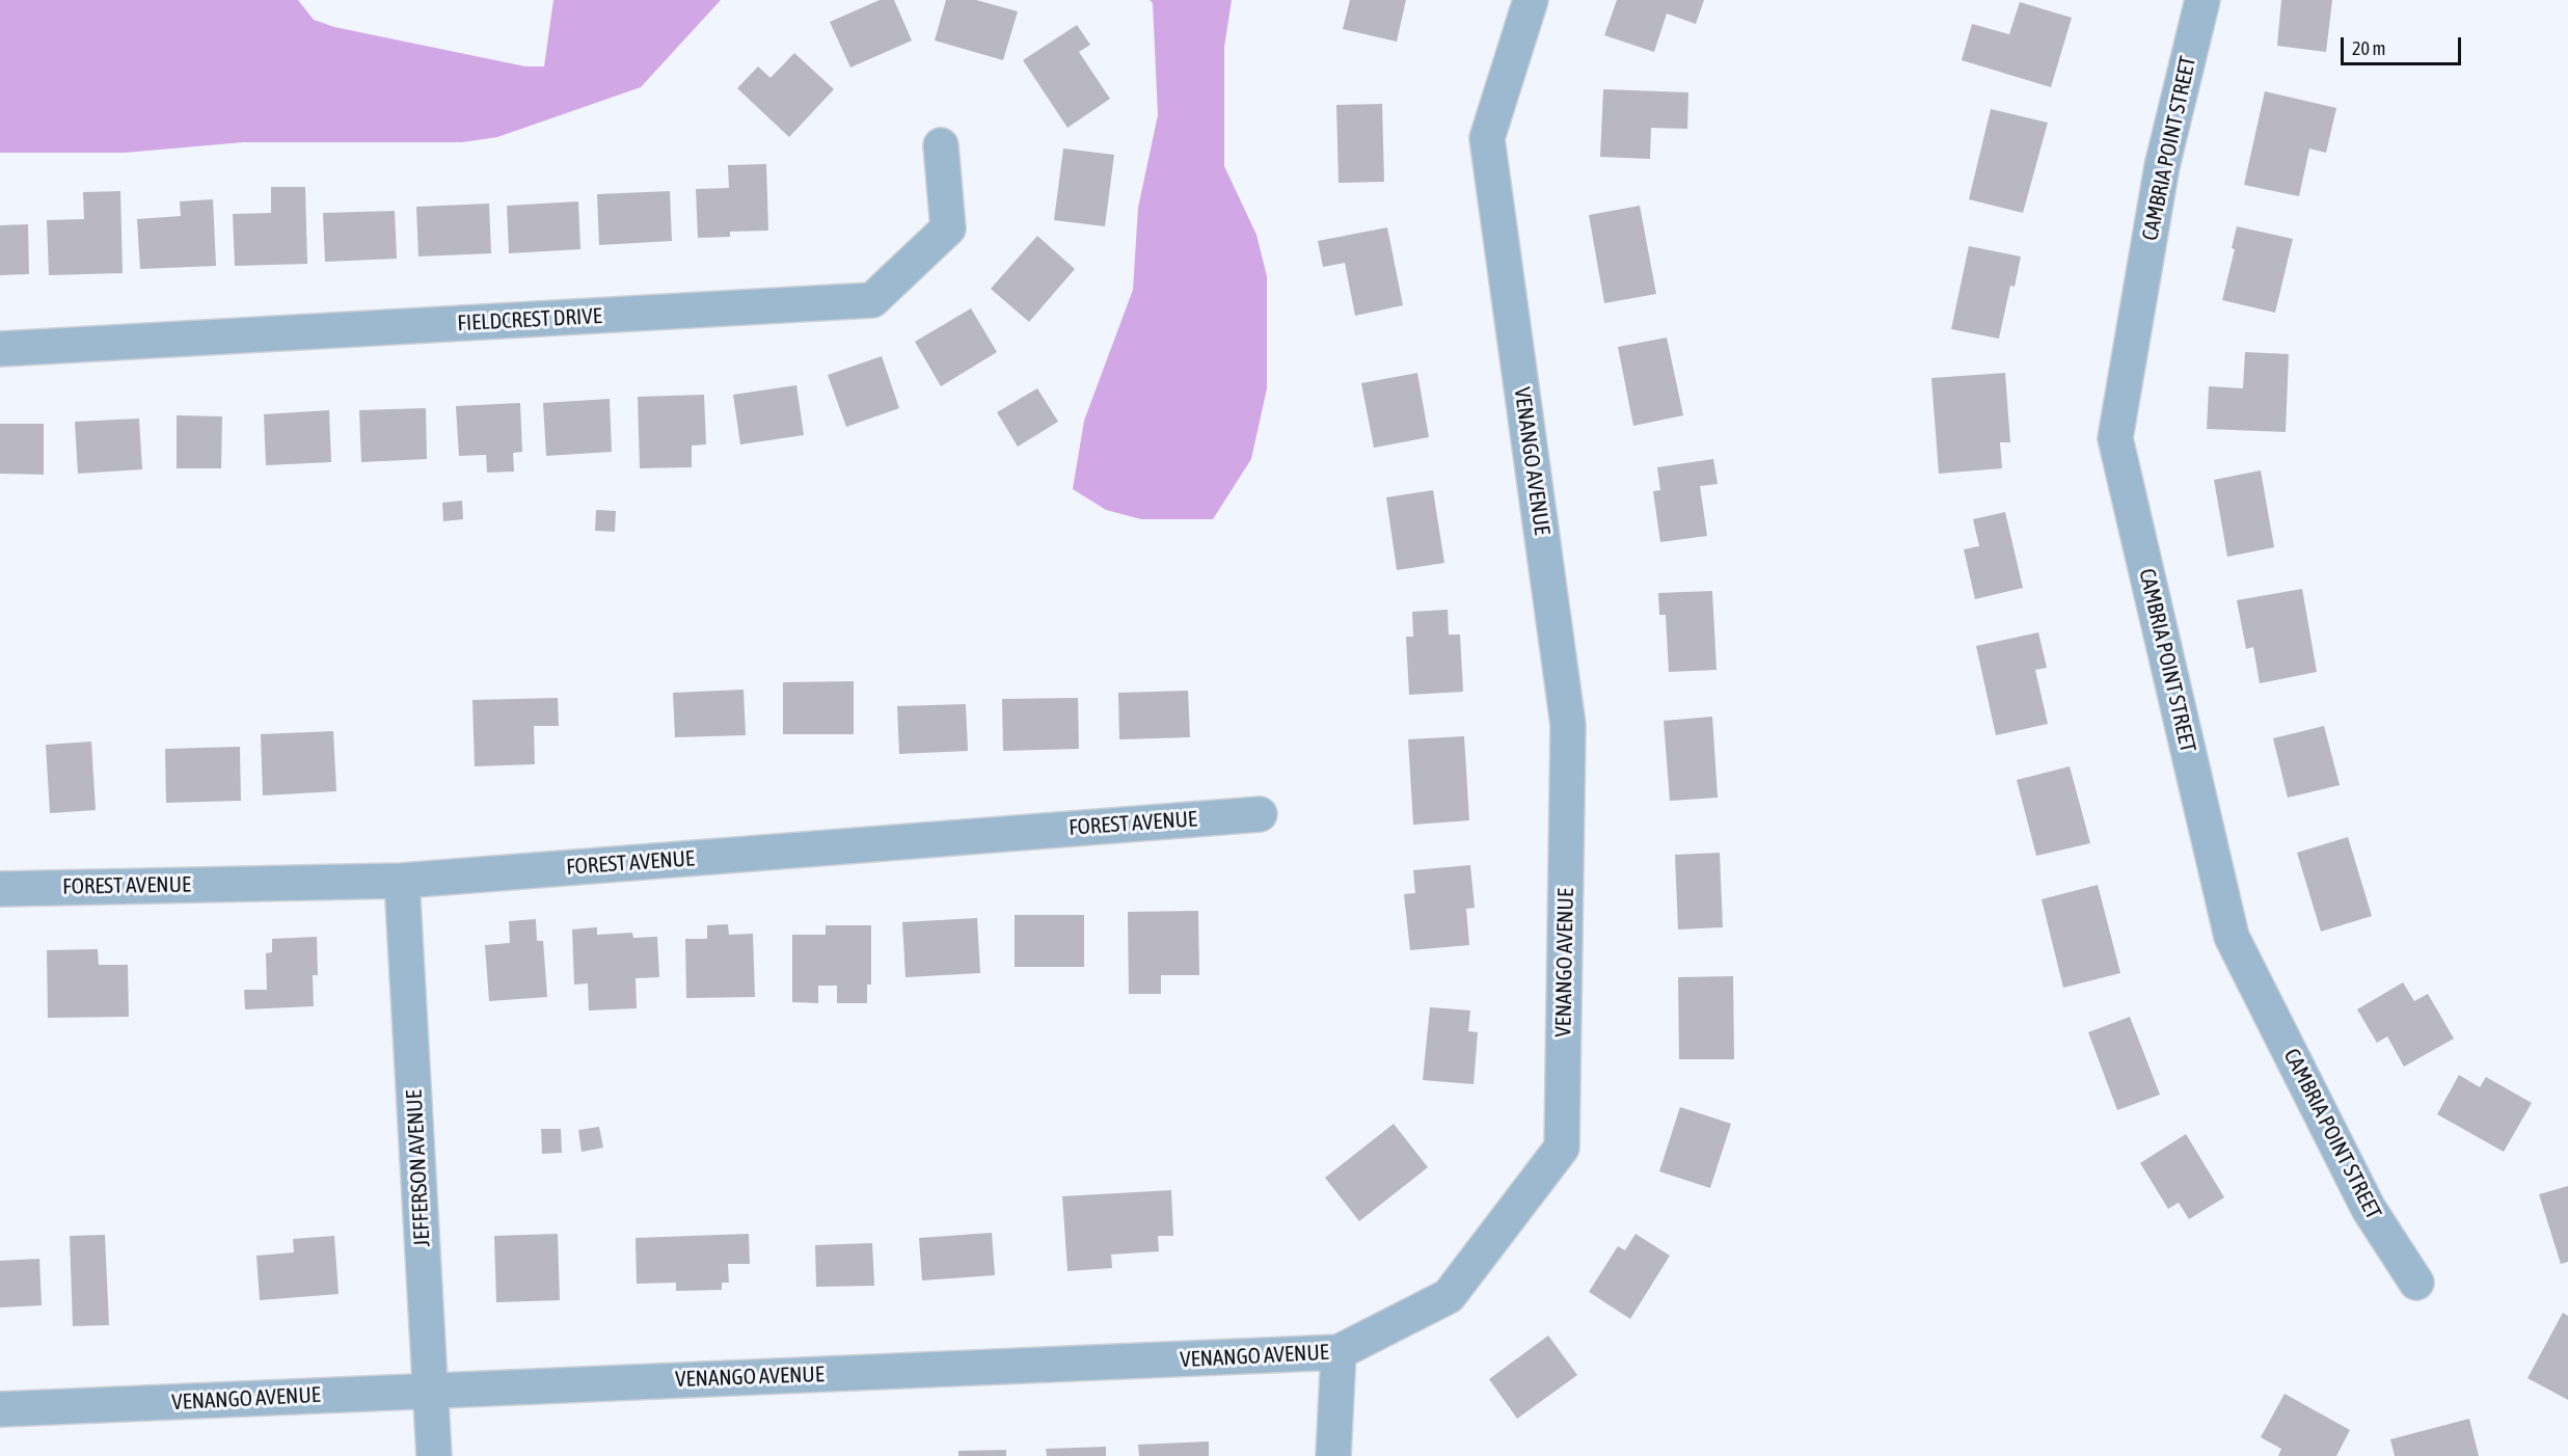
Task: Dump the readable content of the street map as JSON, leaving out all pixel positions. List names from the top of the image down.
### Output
{
  "streets": {
    "street": [
      "CAMBRIA POINT STREET",
      "FIELDCREST DRIVE",
      "VENANGO AVENUE",
      "FOREST AVENUE",
      "JEFFERSON AVENUE"
    ]
  },
  "crossings": [
    ["VENANGO AVENUE", "JEFFERSON AVENUE"],
    ["FOREST AVENUE", "JEFFERSON AVENUE"]
  ],
  "scale_bar": "20 m"
}
